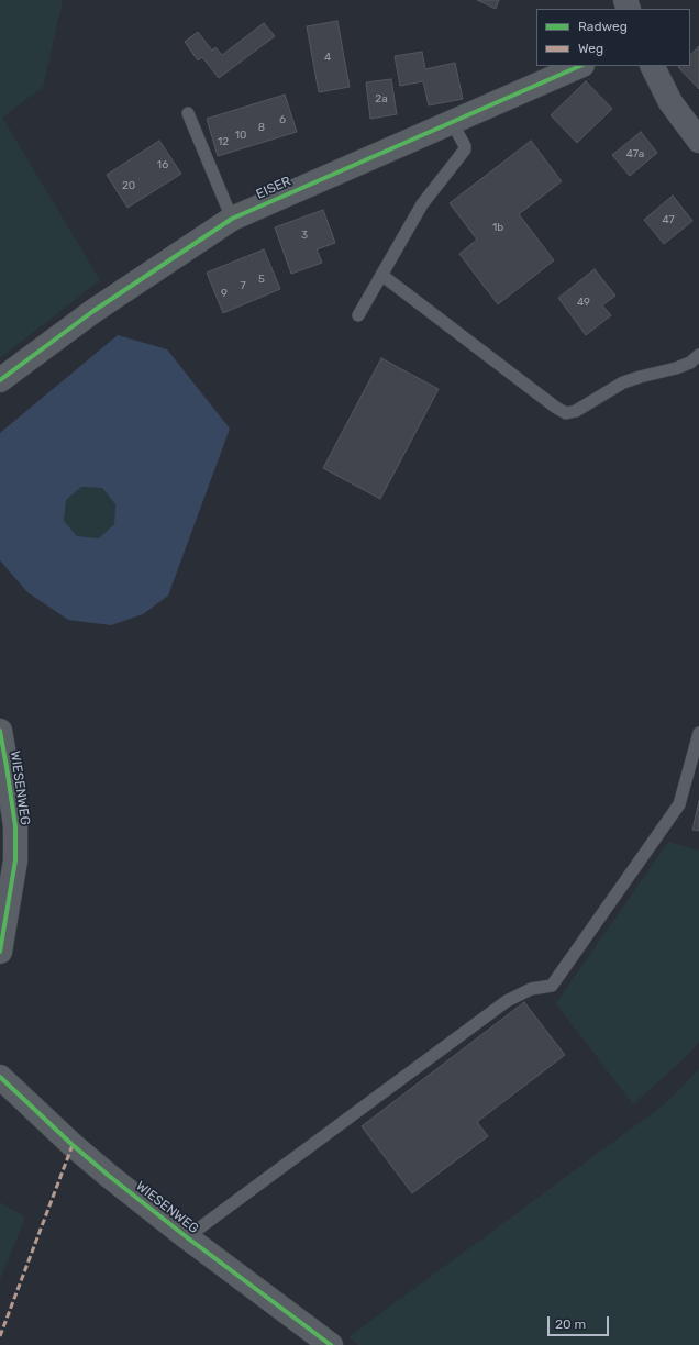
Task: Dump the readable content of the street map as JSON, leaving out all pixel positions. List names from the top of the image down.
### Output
{
  "streets": {
    "street": ["EISER", "WIESENWEG"]
  },
  "house_numbers": [
    "4",
    "2a",
    "6",
    "8",
    "10",
    "12",
    "47a",
    "16",
    "20",
    "47",
    "1b",
    "3",
    "5",
    "7",
    "9",
    "49"
  ],
  "legend": ["Radweg", "Weg"],
  "scale_bar": "20 m"
}
